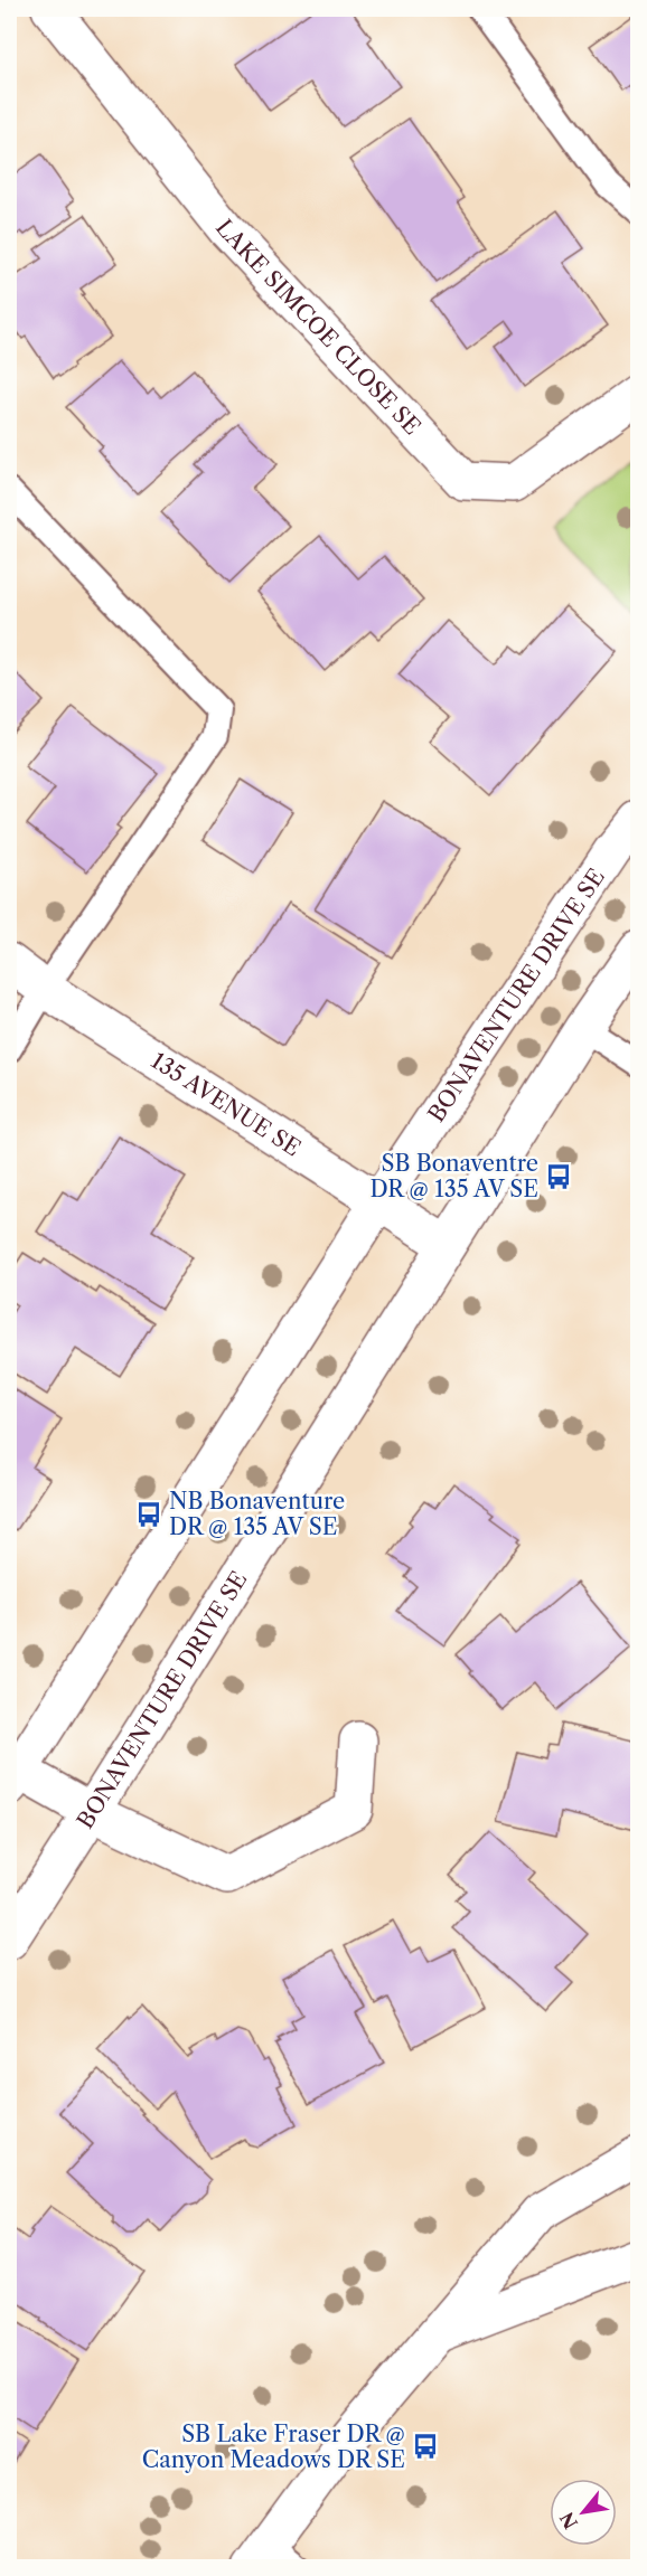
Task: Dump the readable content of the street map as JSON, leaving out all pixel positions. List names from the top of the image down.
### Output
{
  "streets": {
    "street": ["LAKE SIMCOE CLOSE SE", "BONAVENTURE DRIVE SE", "135 AVENUE SE"]
  },
  "crossings": [
    ["BONAVENTURE DRIVE SE", "135 AVENUE SE"]
  ],
  "places": {
    "bus stop": ["SB Bonaventre DR @ 135 AV SE", "NB Bonaventure DR @ 135 AV SE", "SB Lake Fraser DR @ Canyon Meadows DR SE"]
  },
  "north": "bottom left"
}
